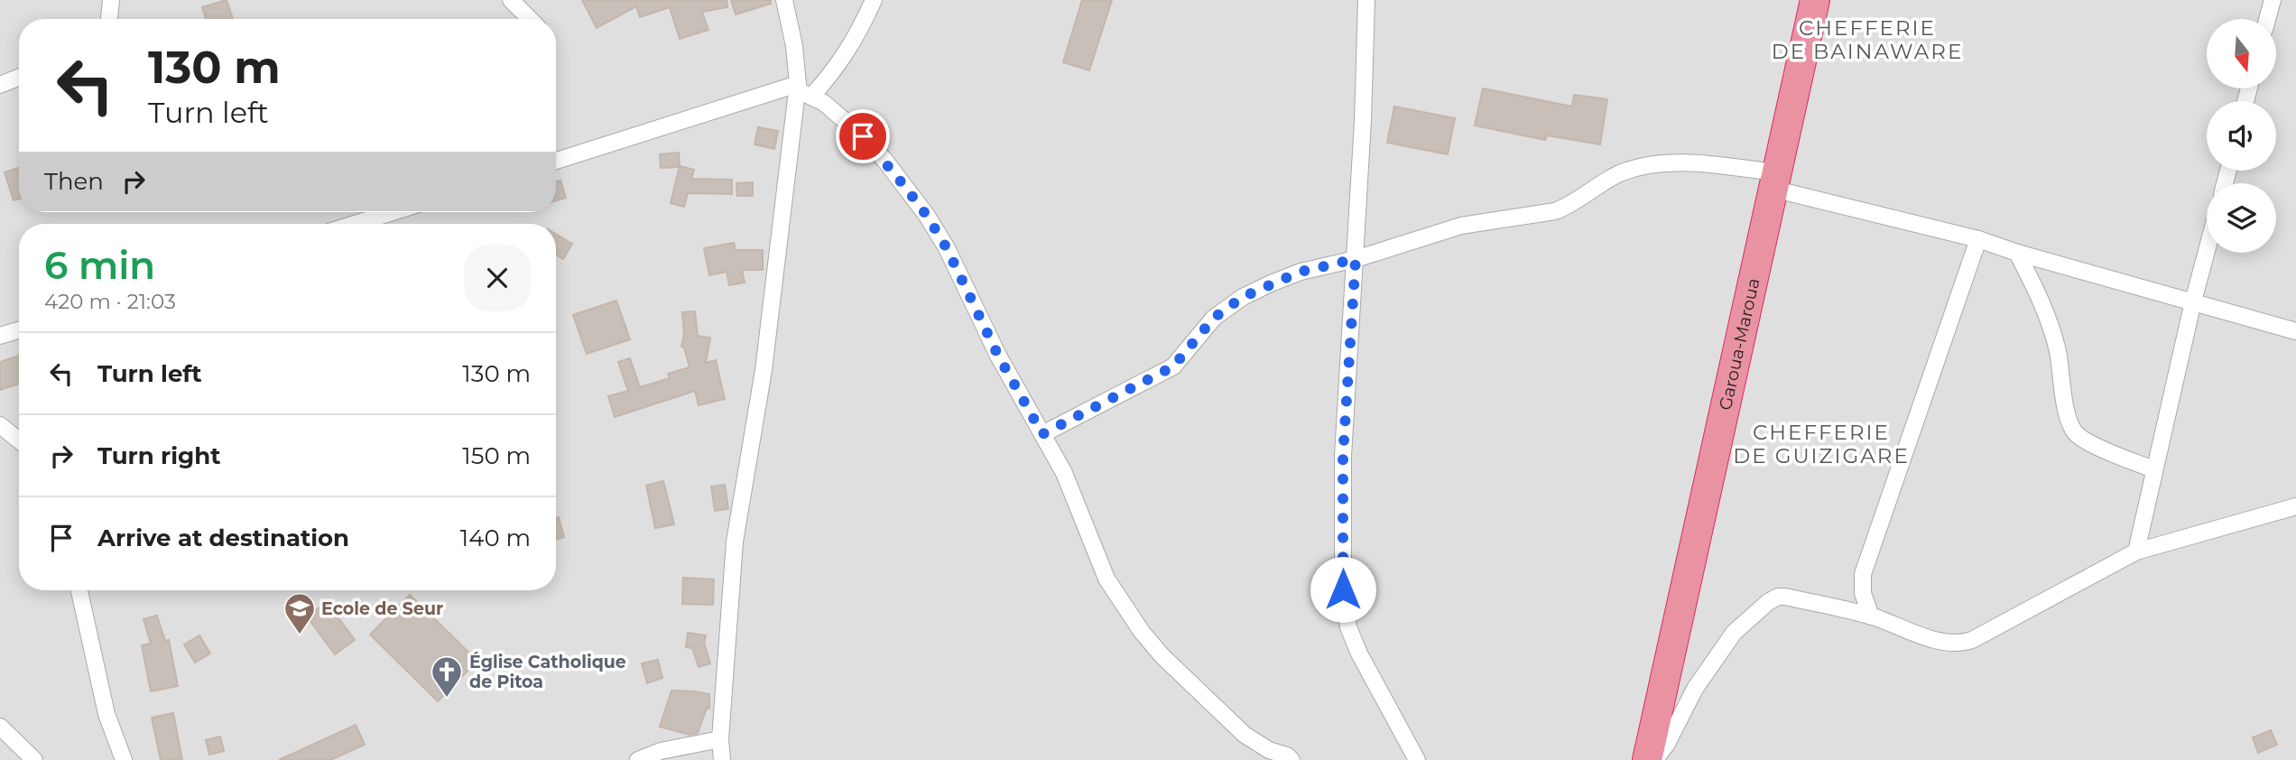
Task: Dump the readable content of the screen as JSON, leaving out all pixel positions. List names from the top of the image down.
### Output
{
  "streets": {
    "highway": ["Garoua-Maroua"]
  },
  "districts": ["CHEFFERIE DE BAINAWARE", "CHEFFERIE DE GUIZIGARE"],
  "places": {
    "school or university": ["Ecole de Seur"],
    "church": ["Église Catholique de Pitoa"]
  },
  "north": "bottom",
  "page": {
    "turn": ["130 m", "Turn left"],
    "then": "Then",
    "heading": ["6 min", "420 m · 21:03"],
    "list": [
      {
        "name": "Turn left",
        "value": "130 m"
      },
      {
        "name": "Turn right",
        "value": "150 m"
      },
      {
        "name": "Arrive at destination",
        "value": "140 m"
      }
    ]
  }
}
